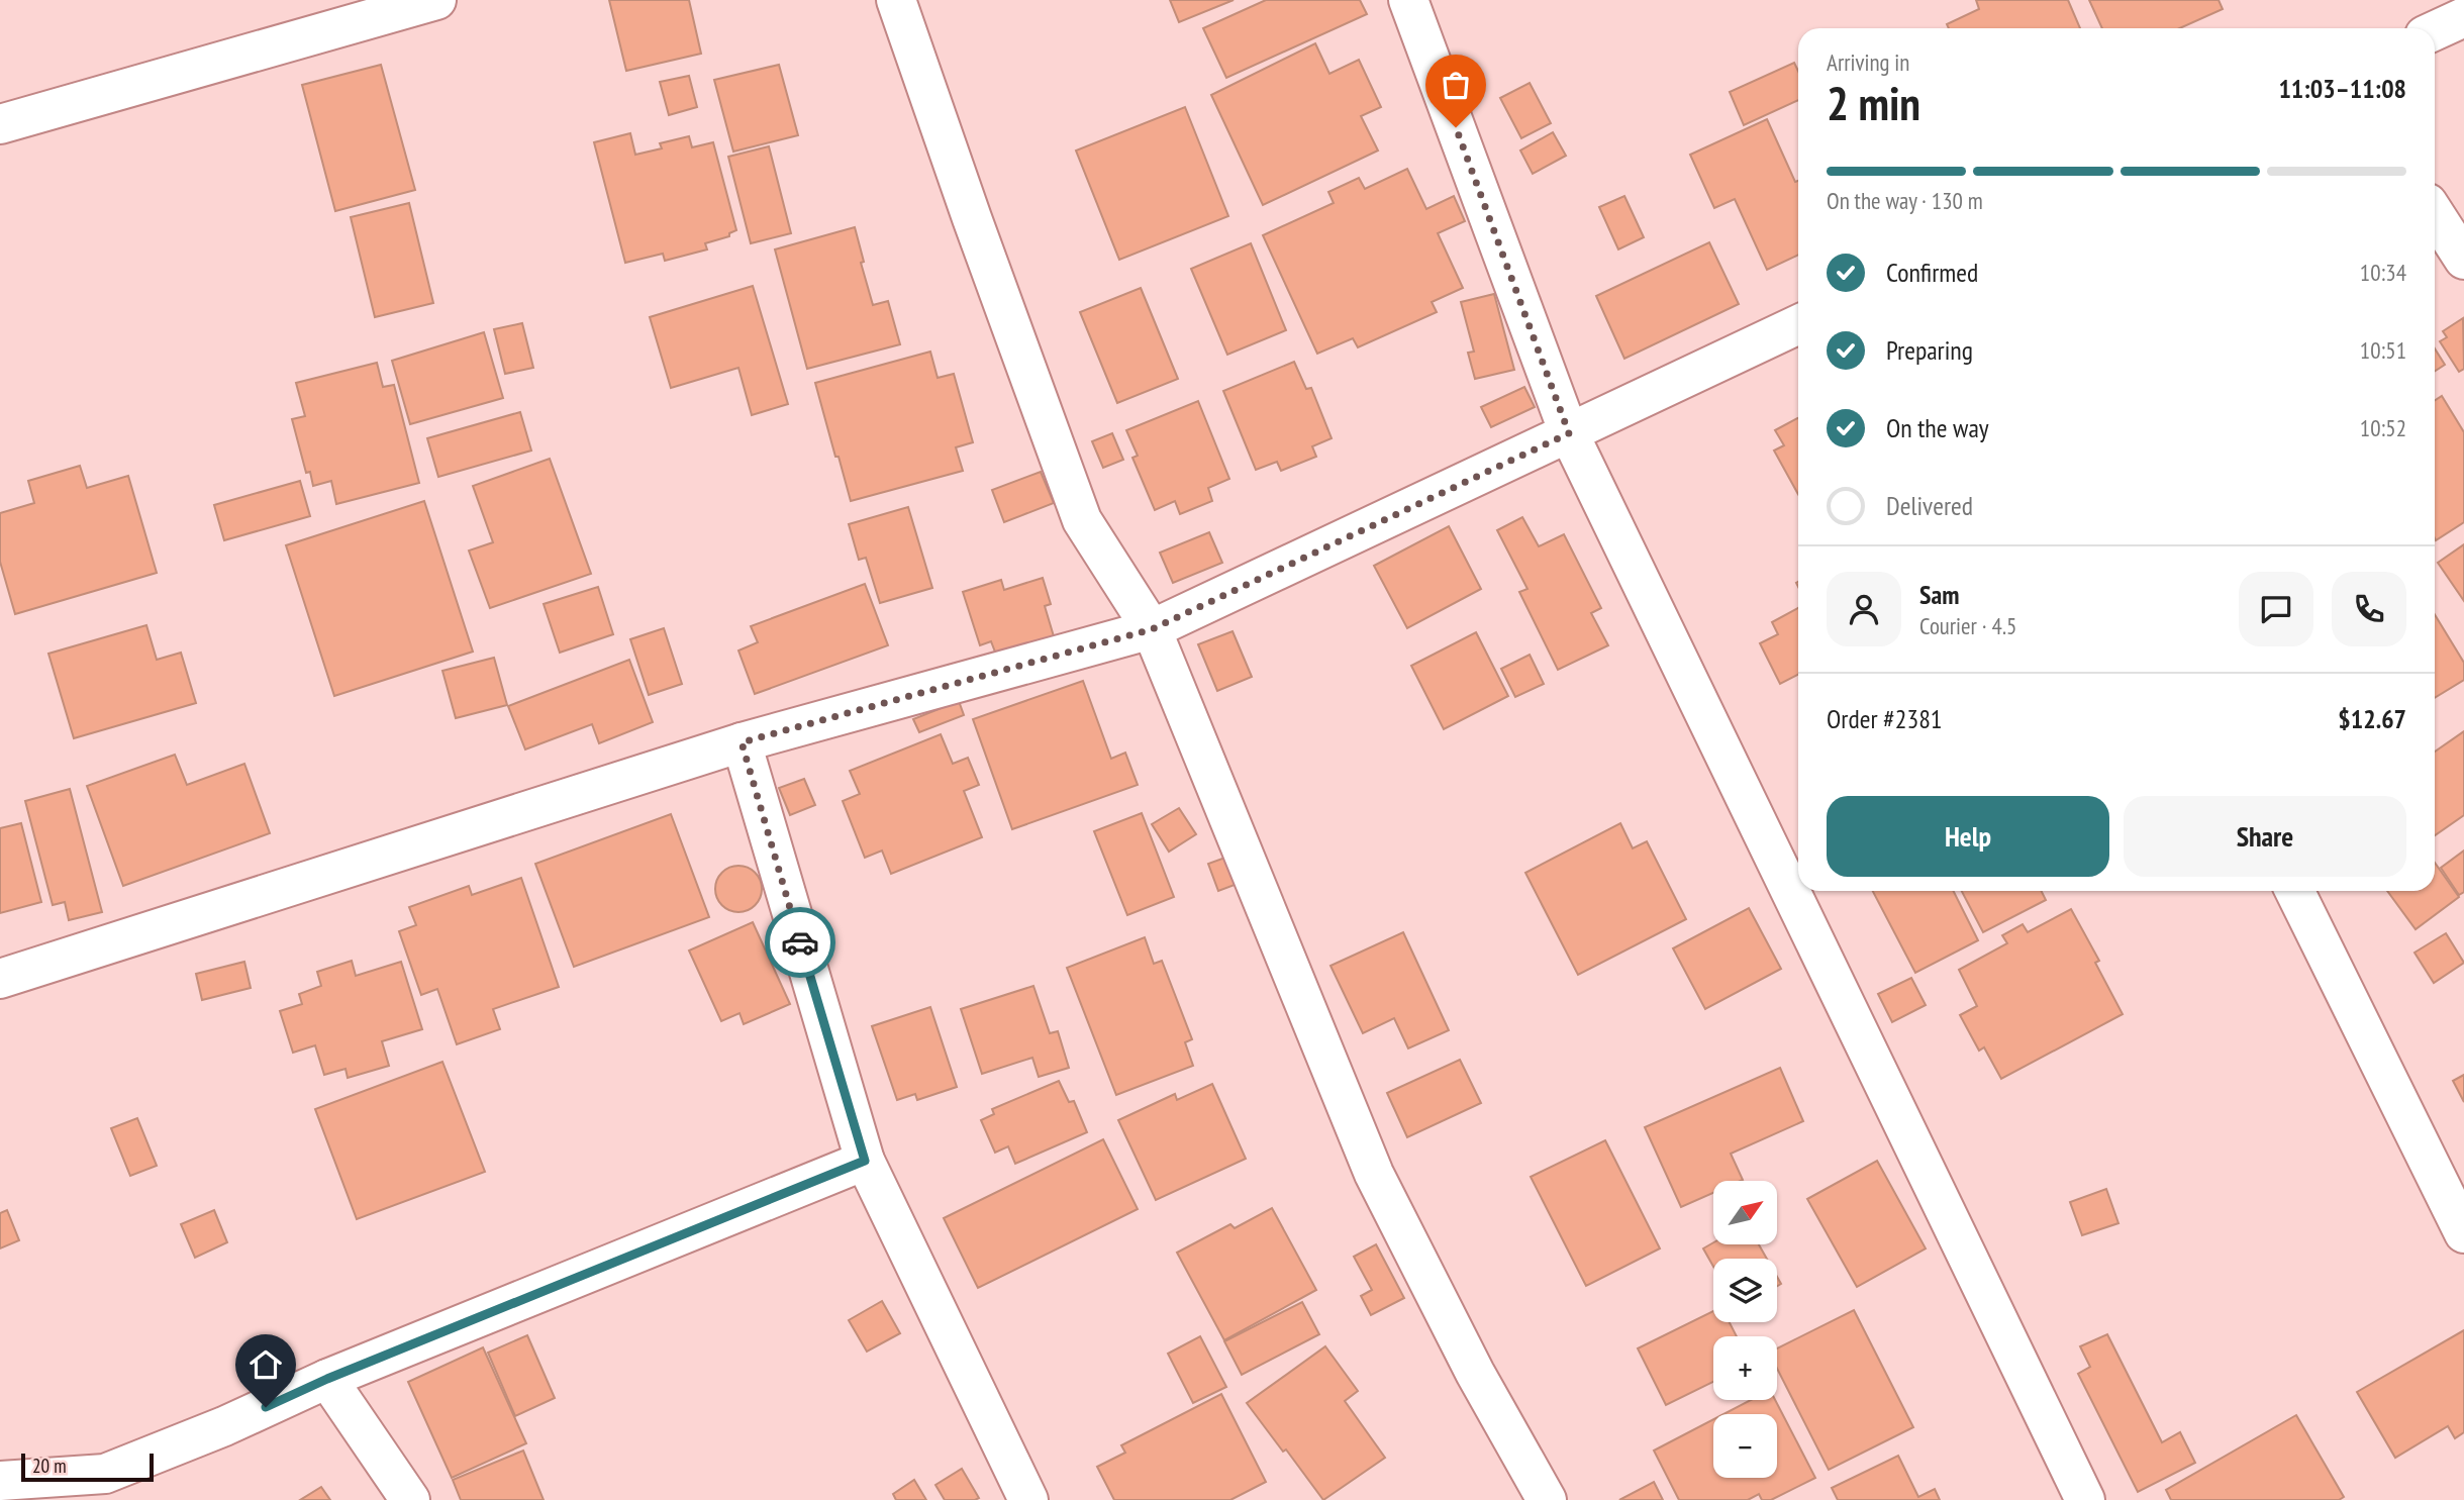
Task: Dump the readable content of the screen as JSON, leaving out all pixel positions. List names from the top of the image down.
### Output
{
  "scale_bar": "20 m",
  "north": "top right",
  "page": {
    "heading": ["2 min", "Arriving in", "11:03–11:08"],
    "panel": [
      "Sam",
      "Courier · 4.5",
      "Order #2381",
      "$12.67"
    ],
    "bar": "On the way · 130 m",
    "list": [
      ["Confirmed", "10:34"],
      ["Preparing", "10:51"],
      ["On the way", "10:52"],
      "Delivered"
    ],
    "buttons": ["Help", "Share"],
    "map_buttons": ["+", "−"],
    "scale": "20 m"
  }
}
